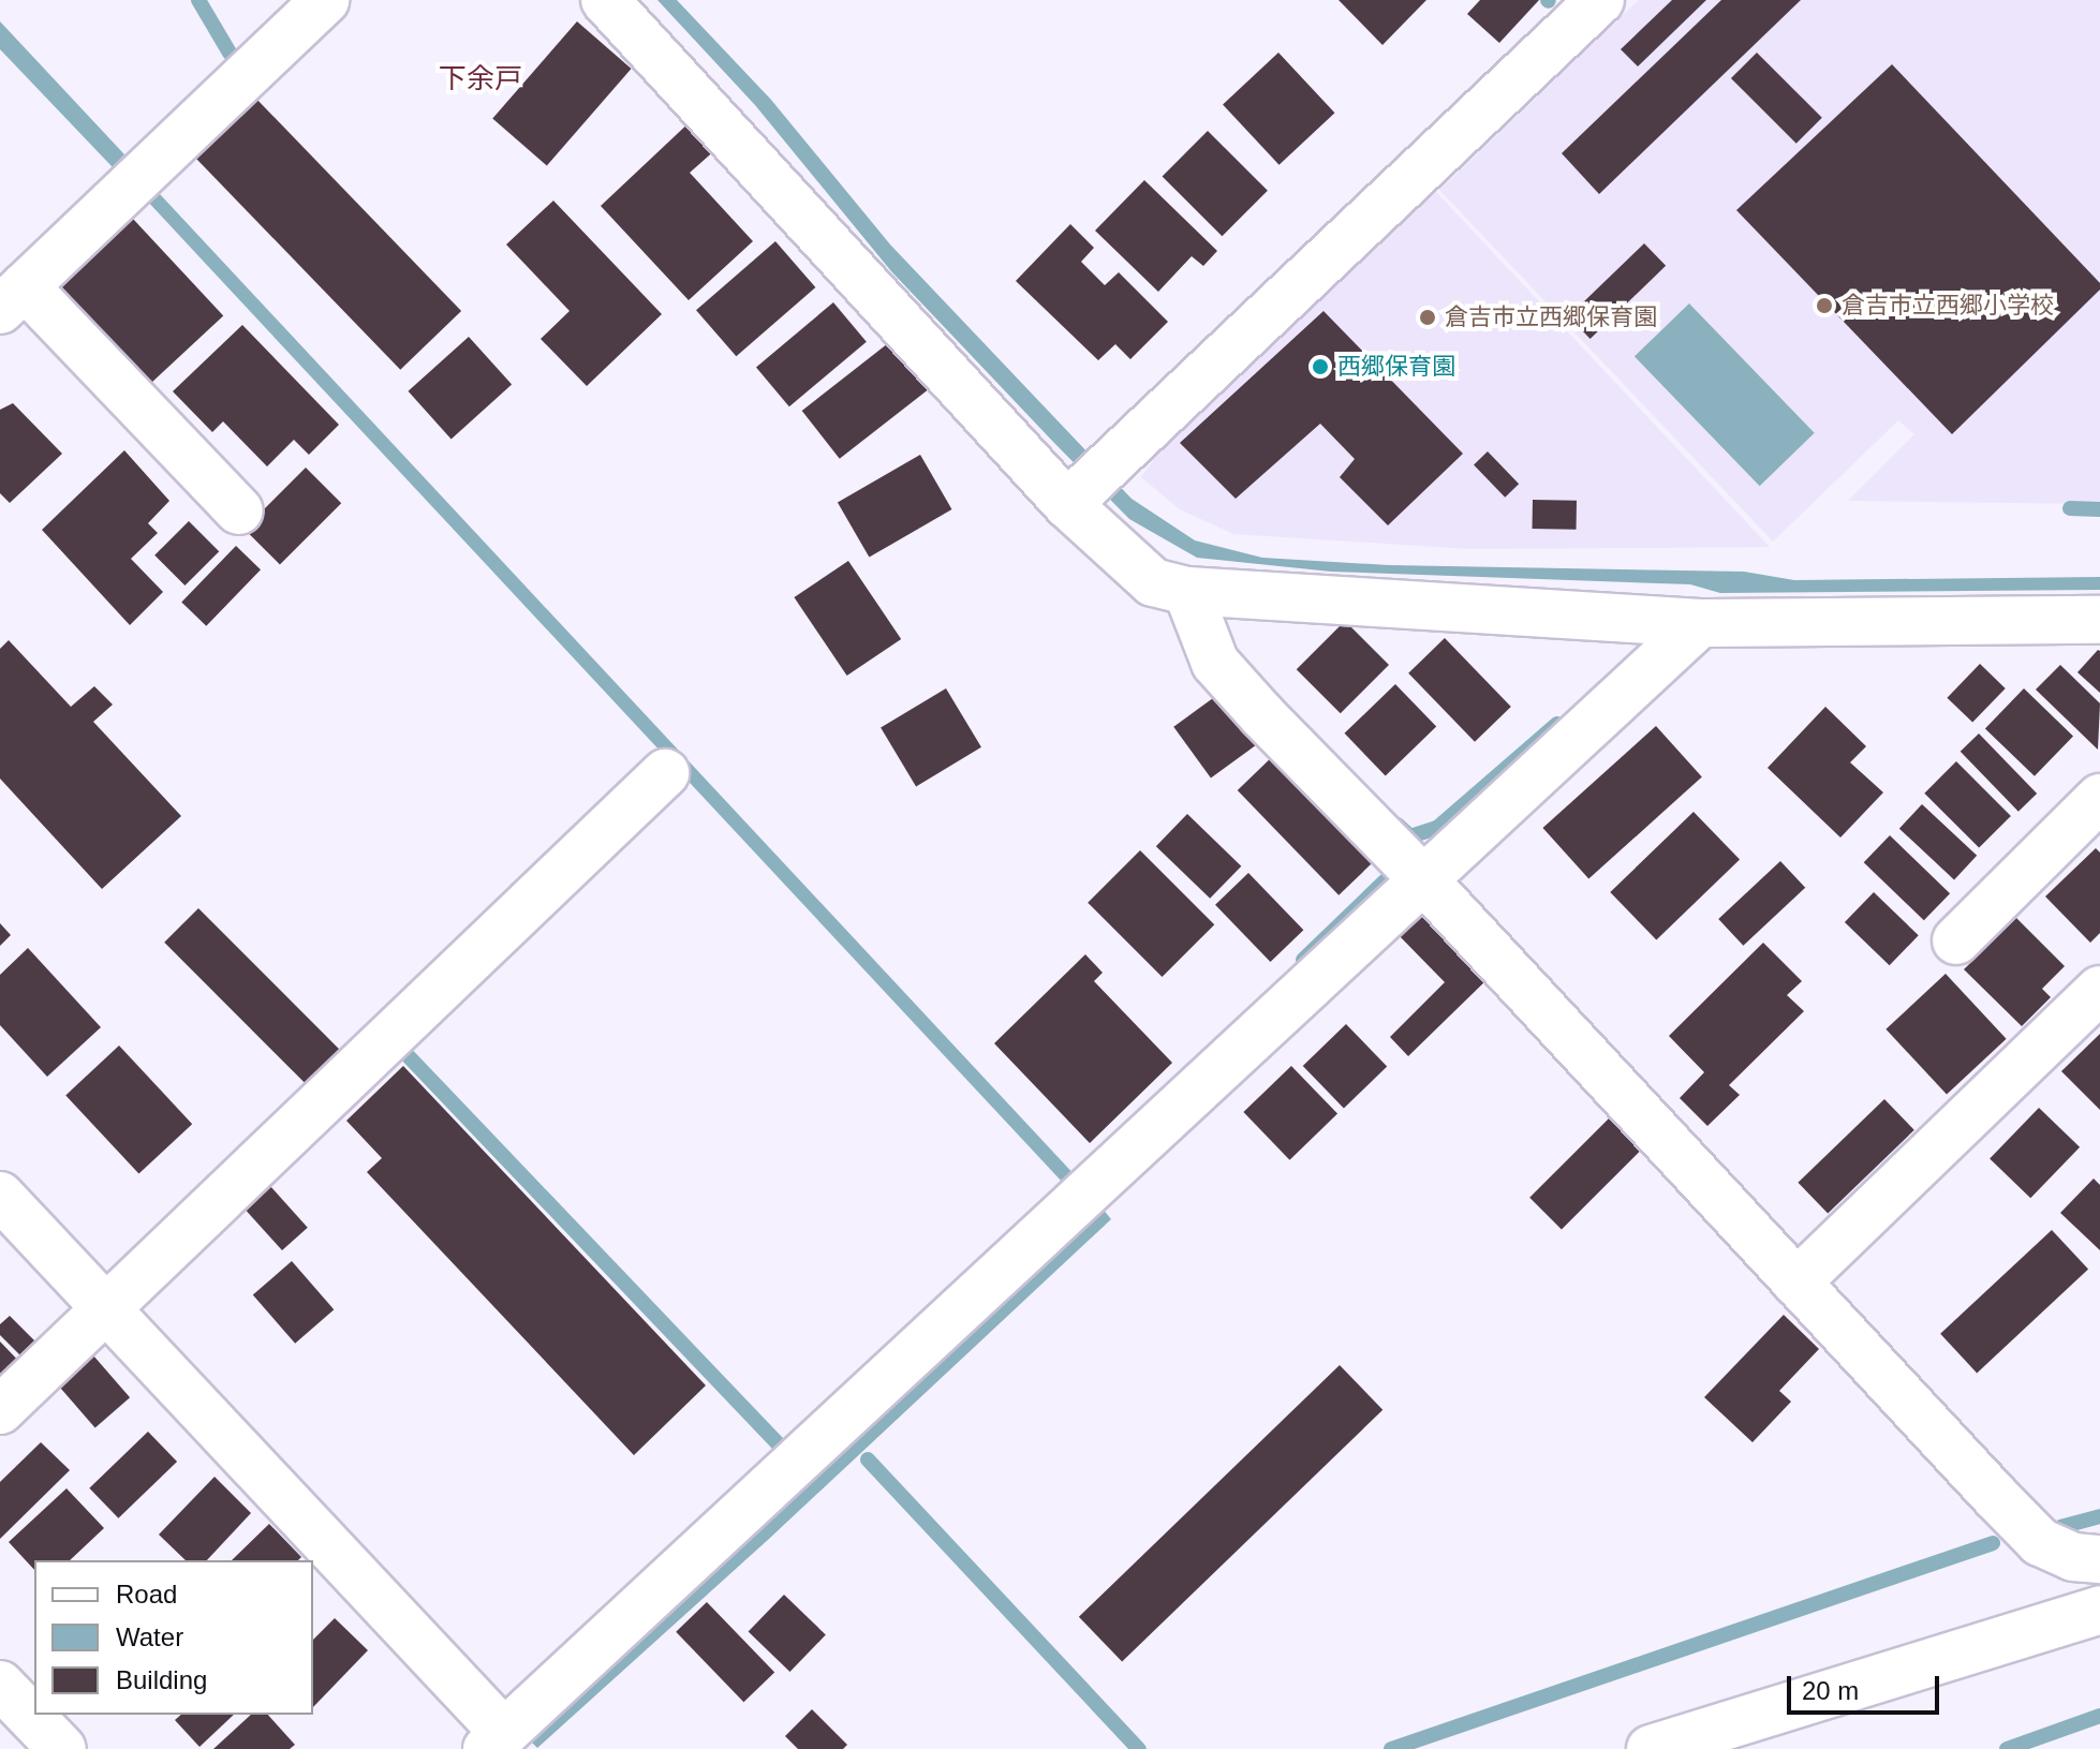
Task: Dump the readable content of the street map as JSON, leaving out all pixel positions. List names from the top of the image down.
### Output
{
  "districts": ["下余戸"],
  "places": ["倉吉市立西郷小学校", "倉吉市立西郷保育園", "西郷保育園"],
  "legend": ["Road", "Water", "Building"],
  "scale_bar": "20 m"
}
